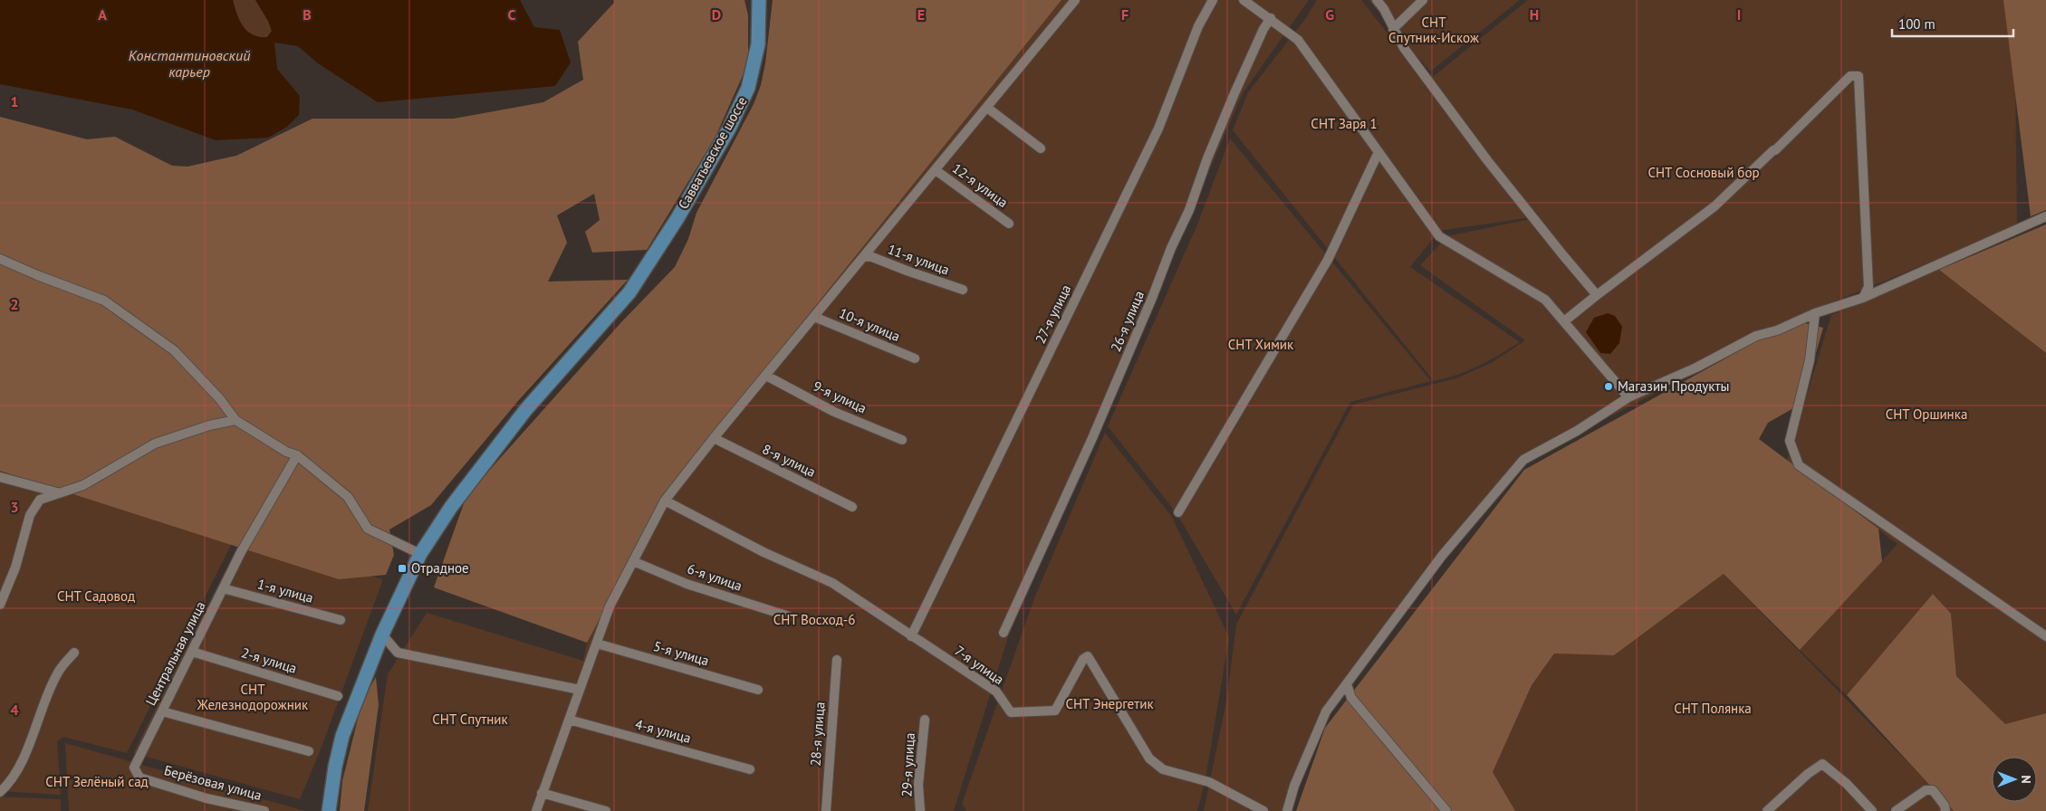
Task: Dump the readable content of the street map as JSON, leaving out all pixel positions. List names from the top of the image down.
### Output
{
  "streets": {
    "main road": ["Савватьевское шоссе"],
    "street": [
      "12-я улица",
      "11-я улица",
      "27-я улица",
      "26-я улица",
      "10-я улица",
      "9-я улица",
      "8-я улица",
      "6-я улица",
      "1-я улица",
      "Центральная улица",
      "5-я улица",
      "2-я улица",
      "7-я улица",
      "4-я улица",
      "28-я улица",
      "29-я улица",
      "Берёзовая улица"
    ]
  },
  "crossings": [
    ["27-я улица", "7-я улица"],
    ["1-я улица", "Центральная улица"],
    ["Центральная улица", "2-я улица"],
    ["Центральная улица", "Берёзовая улица"]
  ],
  "water": ["Константиновский карьер"],
  "parks": [
    "СНТ Спутник-Искож",
    "СНТ Заря 1",
    "СНТ Сосновый бор",
    "СНТ Химик",
    "СНТ Оршинка",
    "СНТ Садовод",
    "СНТ Восход-6",
    "СНТ Железнодорожник",
    "СНТ Энергетик",
    "СНТ Полянка",
    "СНТ Спутник",
    "СНТ Зелёный сад"
  ],
  "places": {
    "other": ["Магазин Продукты"],
    "transit": ["Отрадное"]
  },
  "scale_bar": "100 m",
  "north": "right",
  "grid": {
    "columns": [
      "A",
      "B",
      "C",
      "D",
      "E",
      "F",
      "G",
      "H",
      "I"
    ],
    "rows": [
      "1",
      "2",
      "3",
      "4"
    ]
  }
}
